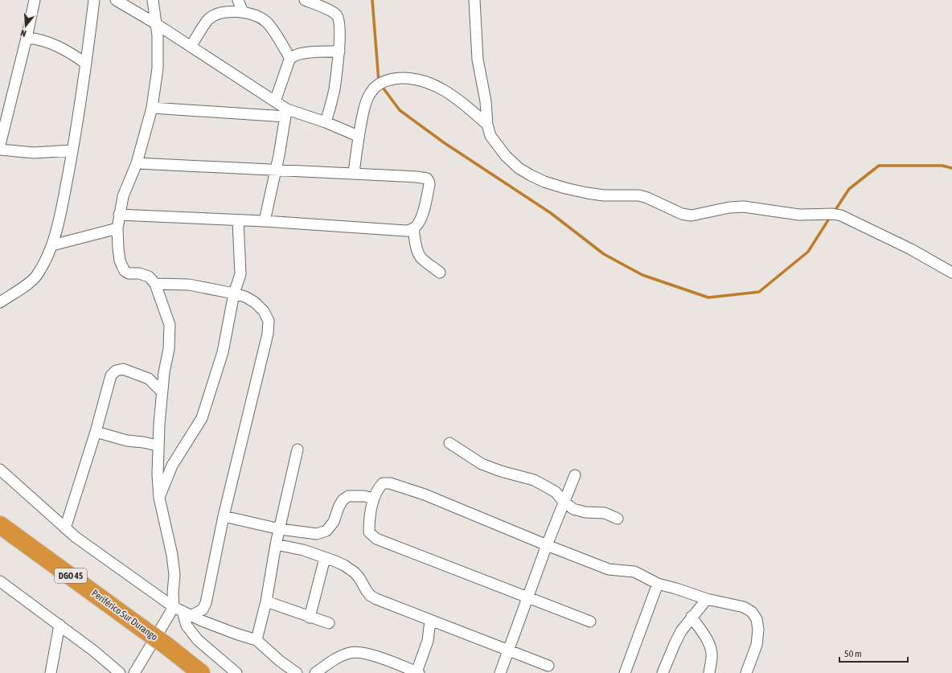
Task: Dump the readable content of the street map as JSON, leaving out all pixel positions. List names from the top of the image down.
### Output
{
  "streets": {
    "highway": ["DGO 45", "Periférico Sur Durango"]
  },
  "scale_bar": "50 m",
  "north": "bottom"
}
